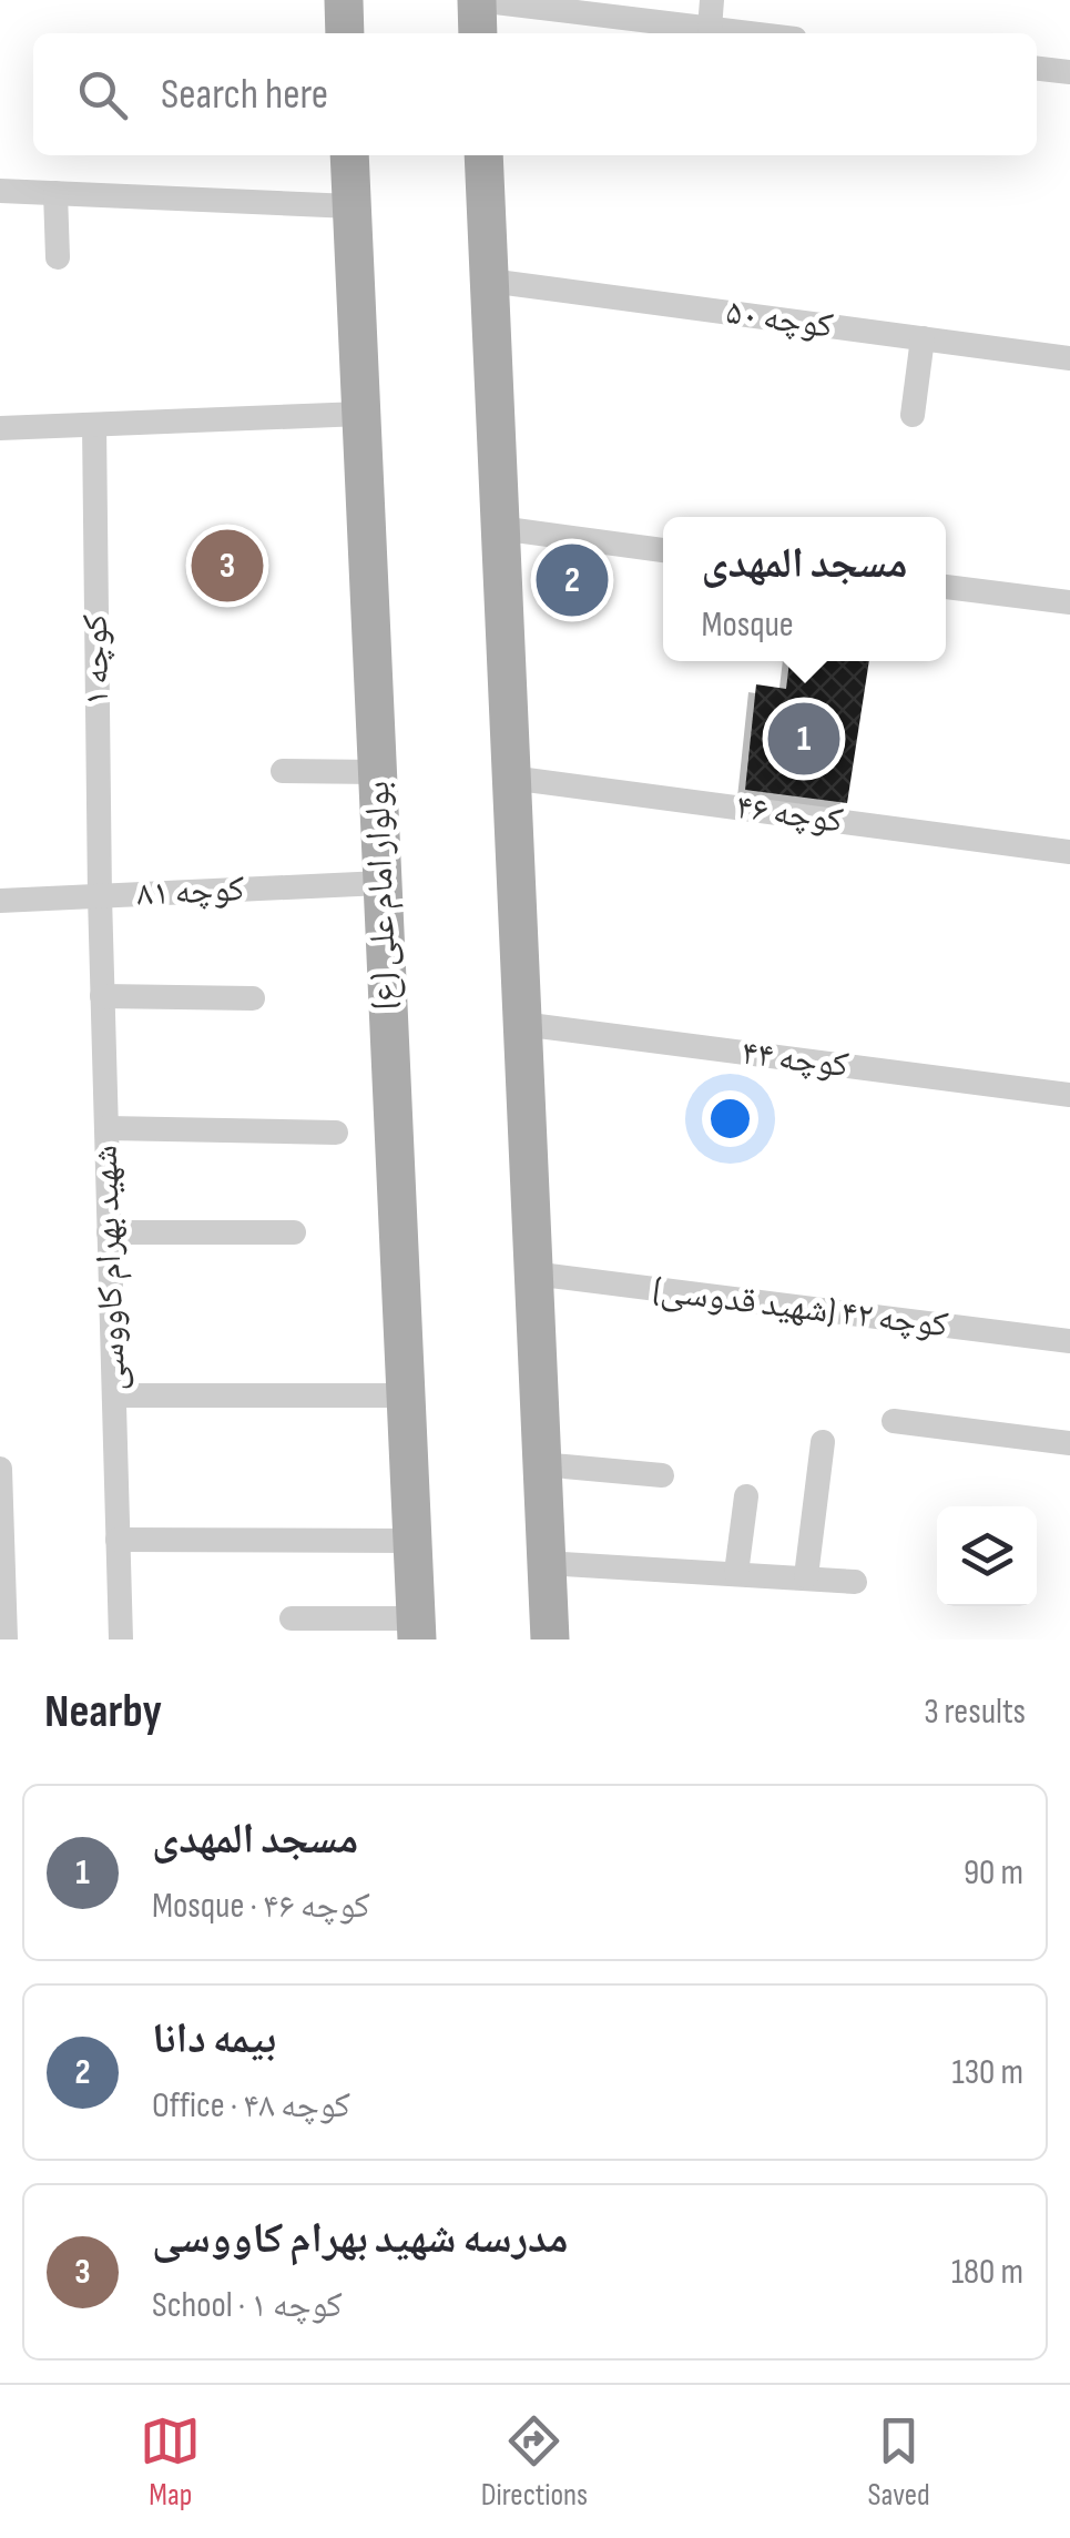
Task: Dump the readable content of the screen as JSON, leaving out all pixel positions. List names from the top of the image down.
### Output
{
  "streets": {
    "main road": ["بولوار امام علی (ع)"],
    "street": [
      "کوچه ۵۰",
      "کوچه ۱",
      "کوچه ۴۶",
      "کوچه ۸۱",
      "کوچه ۴۴",
      "شهید بهرام کاووسی",
      "کوچه ۴۲ (شهید قدوسی)"
    ]
  },
  "crossings": [
    ["کوچه ۱", "کوچه ۸۱"],
    ["کوچه ۱", "شهید بهرام کاووسی"],
    ["کوچه ۸۱", "بولوار امام علی (ع)"],
    ["کوچه ۸۱", "شهید بهرام کاووسی"]
  ],
  "page": {
    "search": "Search here",
    "popup": ["مسجد المهدی", "Mosque"],
    "pins": ["3", "2", "1"],
    "heading": ["Nearby", "3 results"],
    "list": [
      {
        "mark": "1",
        "name": "مسجد المهدی",
        "note": "Mosque · کوچه ۴۶",
        "value": "90 m"
      },
      {
        "mark": "2",
        "name": "بیمه دانا",
        "note": "Office · کوچه ۴۸",
        "value": "130 m"
      },
      {
        "mark": "3",
        "name": "مدرسه شهید بهرام کاووسی",
        "note": "School · کوچه ۱",
        "value": "180 m"
      }
    ],
    "nav": ["Map", "Directions", "Saved"]
  }
}
